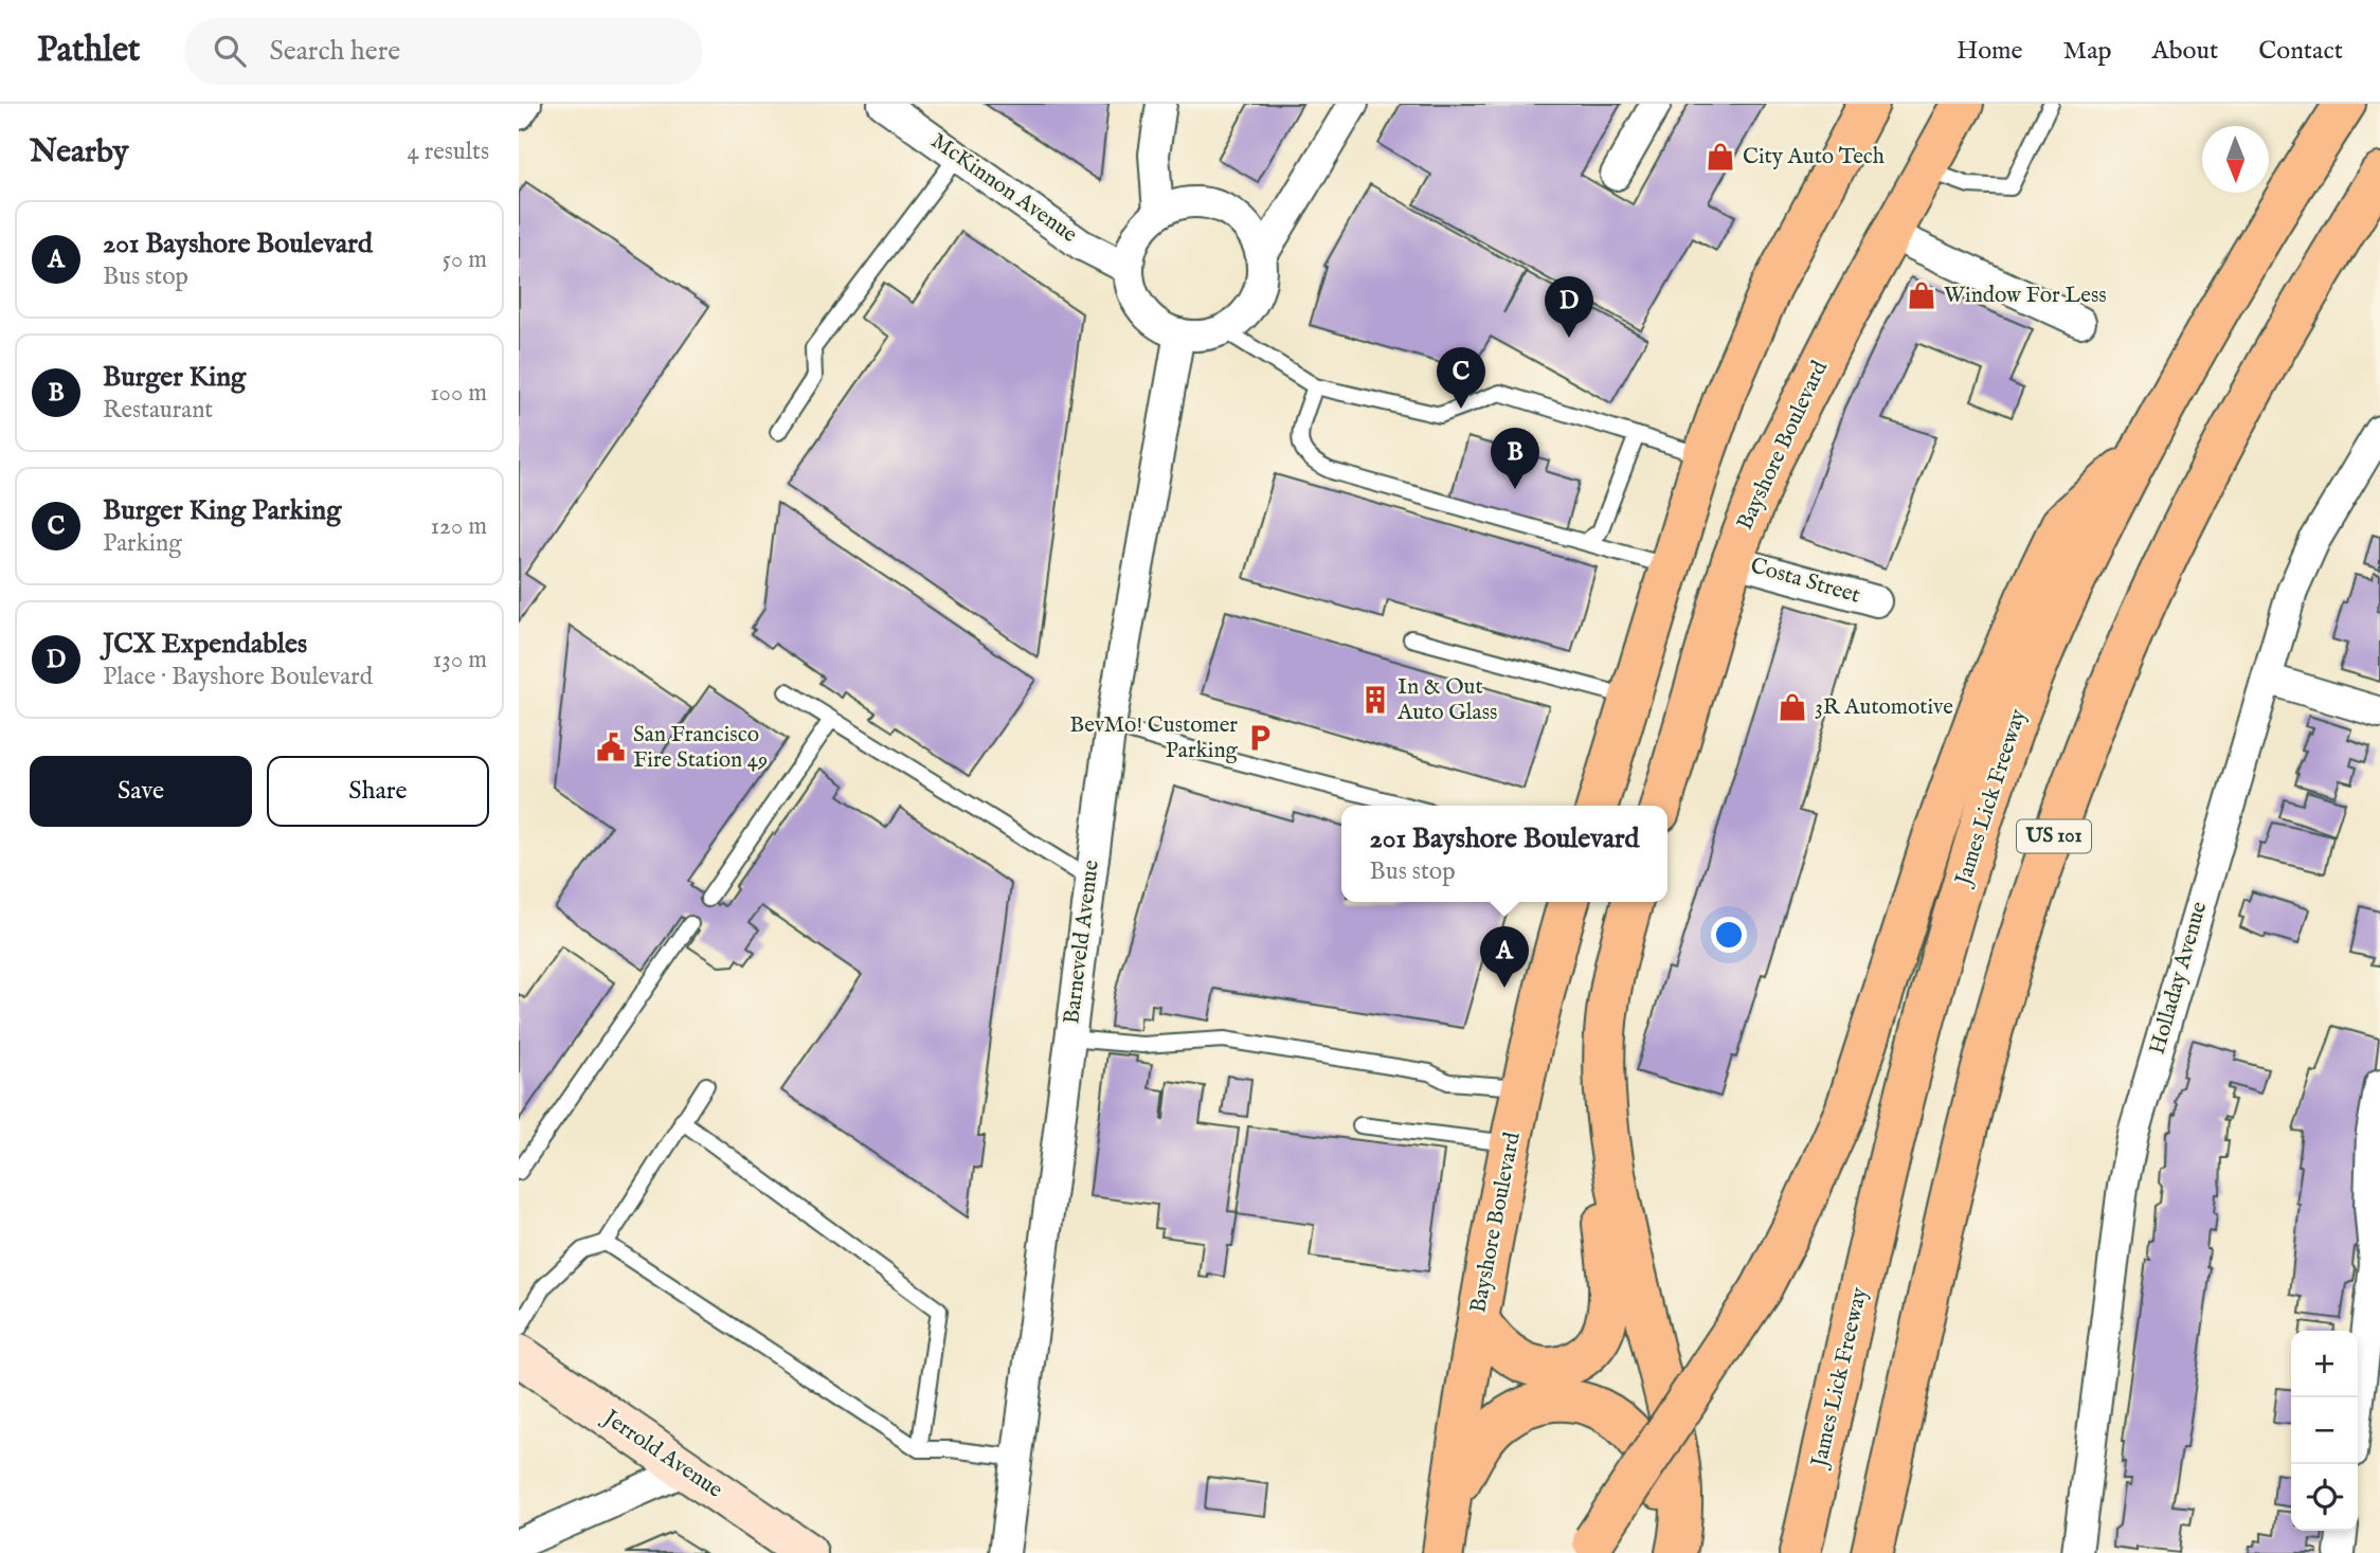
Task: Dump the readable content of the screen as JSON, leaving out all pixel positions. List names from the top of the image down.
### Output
{
  "streets": {
    "main road": ["Bayshore Boulevard", "James Lick Freeway", "US 101"],
    "street": [
      "McKinnon Avenue",
      "Costa Street",
      "Barneveld Avenue",
      "Holladay Avenue",
      "Jerrold Avenue"
    ]
  },
  "crossings": [
    ["McKinnon Avenue", "Barneveld Avenue"],
    ["Bayshore Boulevard", "Costa Street"]
  ],
  "places": {
    "shop": ["City Auto Tech", "Window For Less", "3R Automotive"],
    "building": ["In & Out Auto Glass"],
    "parking": ["BevMo! Customer Parking"],
    "public building": ["San Francisco Fire Station 49"]
  },
  "north": "bottom",
  "page": {
    "header": "Pathlet",
    "search": "Search here",
    "nav": [
      "Home",
      "Map",
      "About",
      "Contact"
    ],
    "heading": ["Nearby", "4 results"],
    "list": [
      {
        "mark": "A",
        "name": "201 Bayshore Boulevard",
        "note": "Bus stop",
        "value": "50 m"
      },
      {
        "mark": "B",
        "name": "Burger King",
        "note": "Restaurant",
        "value": "100 m"
      },
      {
        "mark": "C",
        "name": "Burger King Parking",
        "note": "Parking",
        "value": "120 m"
      },
      {
        "mark": "D",
        "name": "JCX Expendables",
        "note": "Place · Bayshore Boulevard",
        "value": "130 m"
      }
    ],
    "pins": [
      "D",
      "C",
      "B",
      "A"
    ],
    "buttons": ["Save", "Share"],
    "popup": ["201 Bayshore Boulevard", "Bus stop"],
    "map_buttons": ["+", "−"]
  }
}
